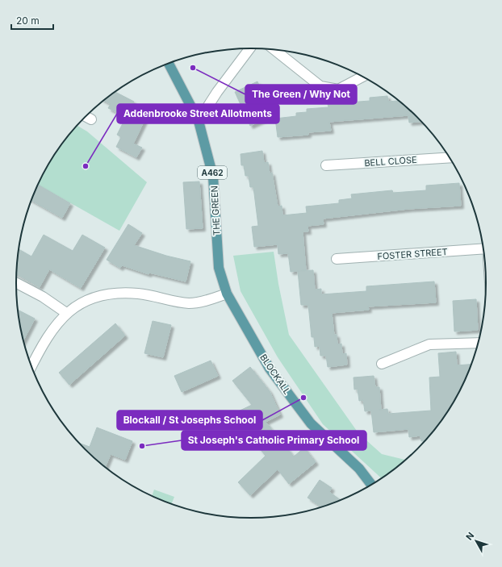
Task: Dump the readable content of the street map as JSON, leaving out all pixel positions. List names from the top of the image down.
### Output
{
  "streets": {
    "main road": ["A462", "THE GREEN", "BLOCKALL"],
    "street": ["BELL CLOSE", "FOSTER STREET"]
  },
  "crossings": [
    ["THE GREEN", "BLOCKALL"]
  ],
  "places": [
    "The Green / Why Not",
    "Addenbrooke Street Allotments",
    "Blockall / St Josephs School",
    "St Joseph's Catholic Primary School"
  ],
  "scale_bar": "20 m",
  "north": "top left"
}
